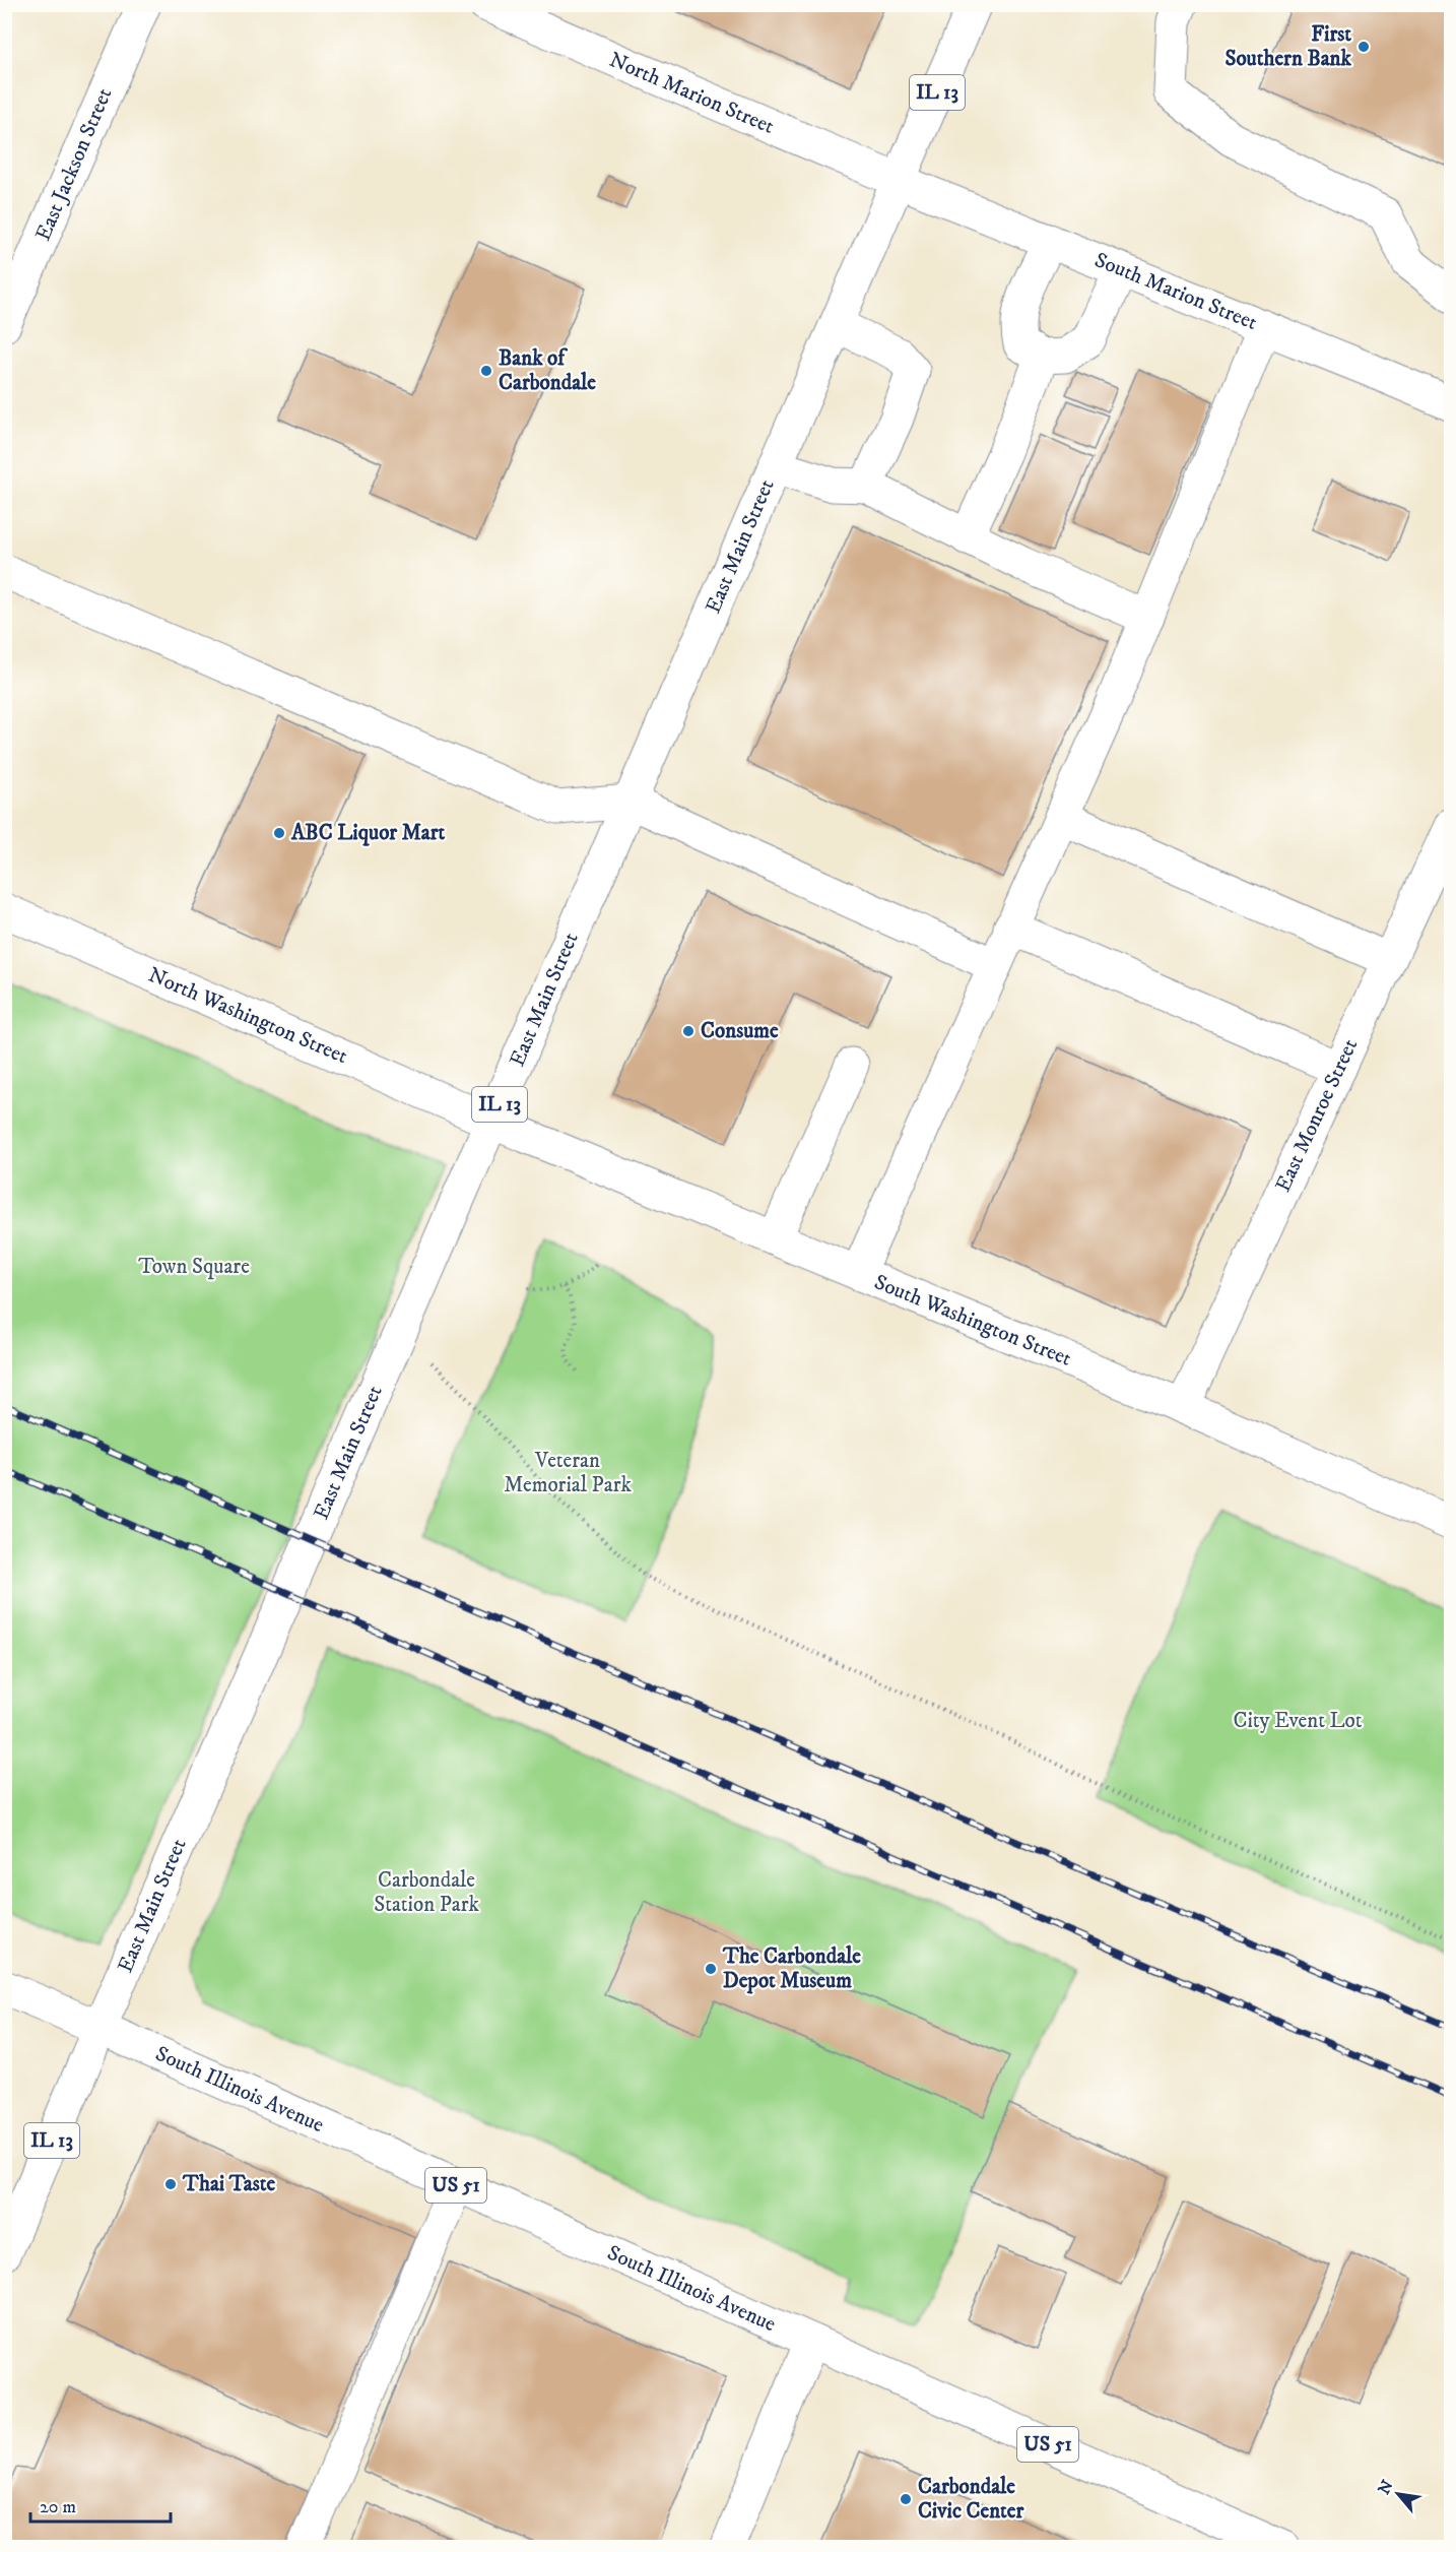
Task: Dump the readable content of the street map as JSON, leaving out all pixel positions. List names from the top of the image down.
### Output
{
  "streets": {
    "main road": [
      "IL 13",
      "North Marion Street",
      "East Jackson Street",
      "South Marion Street",
      "East Main Street",
      "North Washington Street",
      "East Monroe Street",
      "South Washington Street",
      "South Illinois Avenue",
      "US 51"
    ]
  },
  "crossings": [
    ["IL 13", "East Main Street"],
    ["IL 13", "South Illinois Avenue"],
    ["IL 13", "US 51"],
    ["North Marion Street", "South Marion Street"],
    ["North Marion Street", "East Main Street"],
    ["South Marion Street", "East Main Street"],
    ["East Main Street", "North Washington Street"],
    ["East Main Street", "South Washington Street"],
    ["East Main Street", "South Illinois Avenue"],
    ["East Main Street", "US 51"],
    ["North Washington Street", "South Washington Street"],
    ["East Monroe Street", "South Washington Street"],
    ["South Illinois Avenue", "US 51"]
  ],
  "parks": [
    "Town Square",
    "Veteran Memorial Park",
    "City Event Lot",
    "Carbondale Station Park"
  ],
  "places": [
    "First Southern Bank",
    "Bank of Carbondale",
    "ABC Liquor Mart",
    "Consume",
    "The Carbondale Depot Museum",
    "Thai Taste",
    "Carbondale Civic Center"
  ],
  "scale_bar": "20 m",
  "north": "top left"
}
